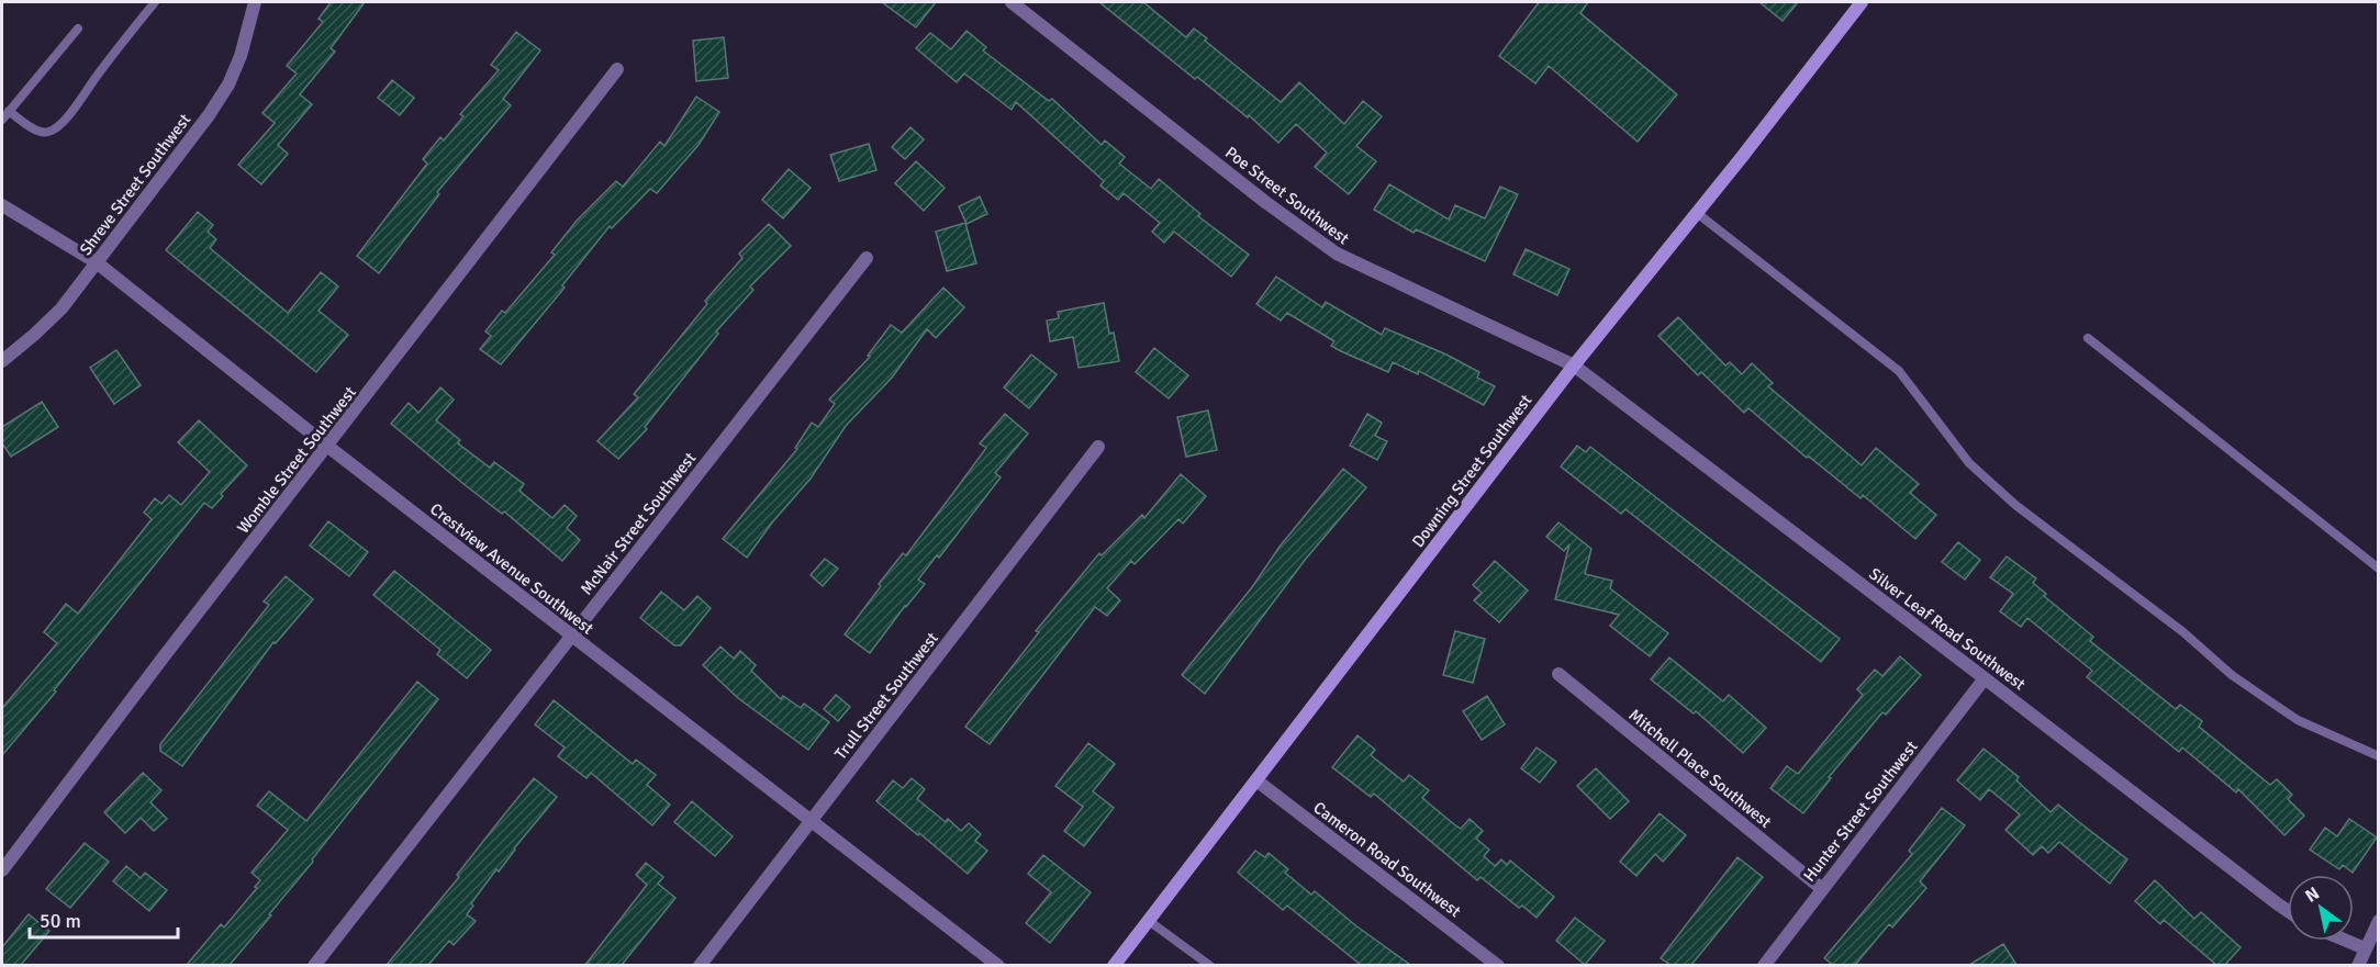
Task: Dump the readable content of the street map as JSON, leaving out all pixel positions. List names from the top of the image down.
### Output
{
  "streets": {
    "street": [
      "Shreve Street Southwest",
      "Poe Street Southwest",
      "Womble Street Southwest",
      "Downing Street Southwest",
      "McNair Street Southwest",
      "Crestview Avenue Southwest",
      "Silver Leaf Road Southwest",
      "Trull Street Southwest",
      "Mitchell Place Southwest",
      "Hunter Street Southwest",
      "Cameron Road Southwest"
    ]
  },
  "crossings": [
    ["Shreve Street Southwest", "Crestview Avenue Southwest"],
    ["Poe Street Southwest", "Downing Street Southwest"],
    ["Poe Street Southwest", "Silver Leaf Road Southwest"],
    ["Womble Street Southwest", "Crestview Avenue Southwest"],
    ["Downing Street Southwest", "Silver Leaf Road Southwest"],
    ["Downing Street Southwest", "Cameron Road Southwest"],
    ["McNair Street Southwest", "Crestview Avenue Southwest"],
    ["Crestview Avenue Southwest", "Trull Street Southwest"],
    ["Silver Leaf Road Southwest", "Hunter Street Southwest"],
    ["Mitchell Place Southwest", "Hunter Street Southwest"]
  ],
  "scale_bar": "50 m",
  "north": "top left"
}
